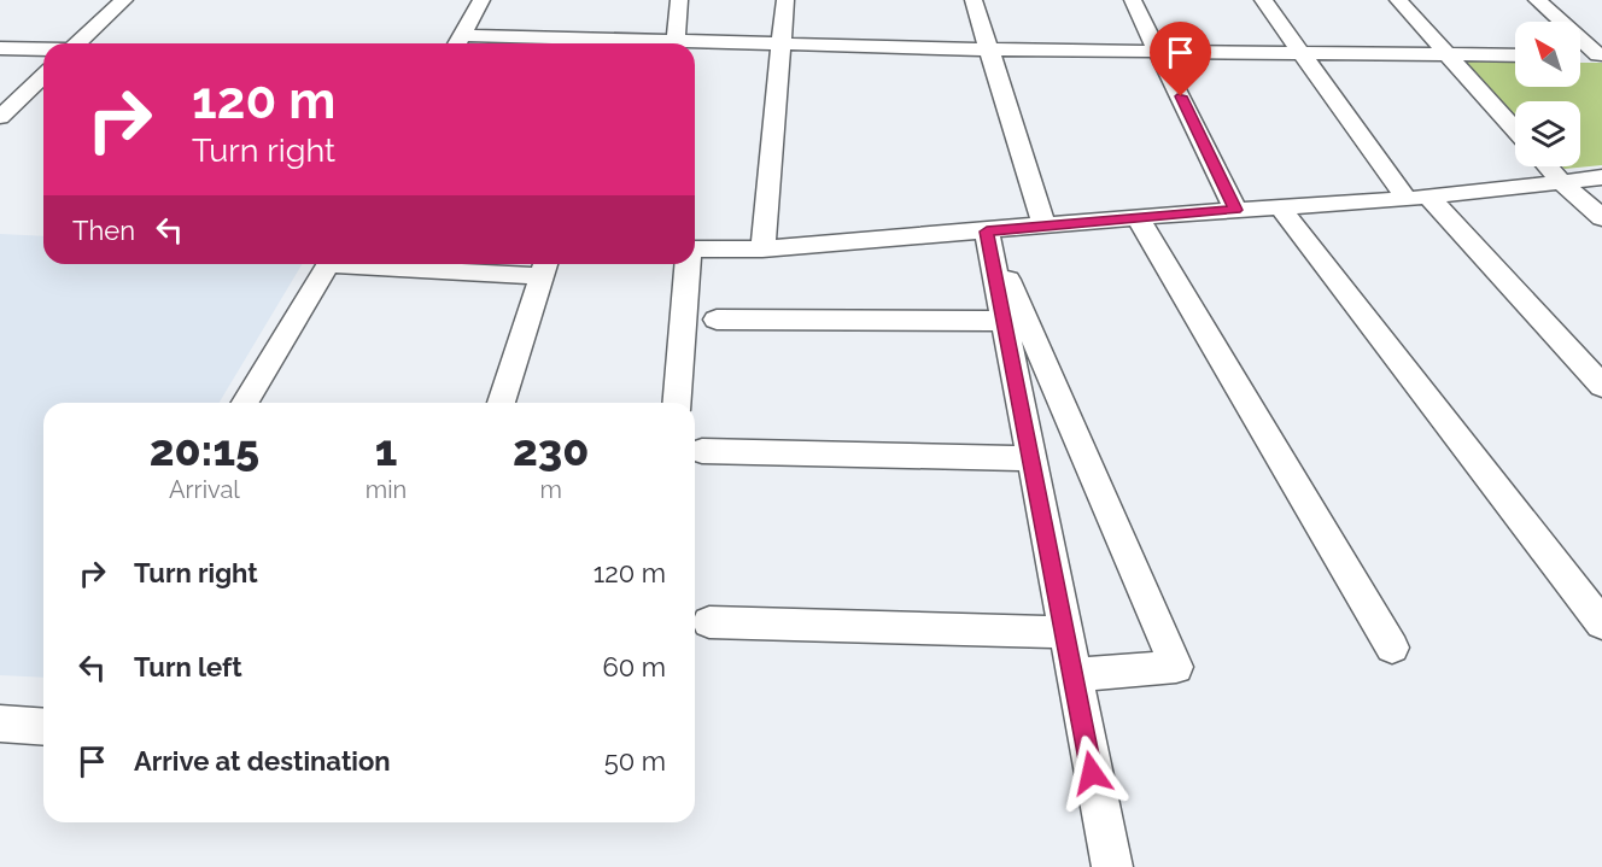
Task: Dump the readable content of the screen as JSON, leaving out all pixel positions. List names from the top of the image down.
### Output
{
  "north": "top left",
  "page": {
    "turn": ["120 m", "Turn right"],
    "then": "Then",
    "eta": [
      "20:15",
      "Arrival",
      "1",
      "min",
      "230",
      "m"
    ],
    "list": [
      {
        "name": "Turn right",
        "value": "120 m"
      },
      {
        "name": "Turn left",
        "value": "60 m"
      },
      {
        "name": "Arrive at destination",
        "value": "50 m"
      }
    ]
  }
}
